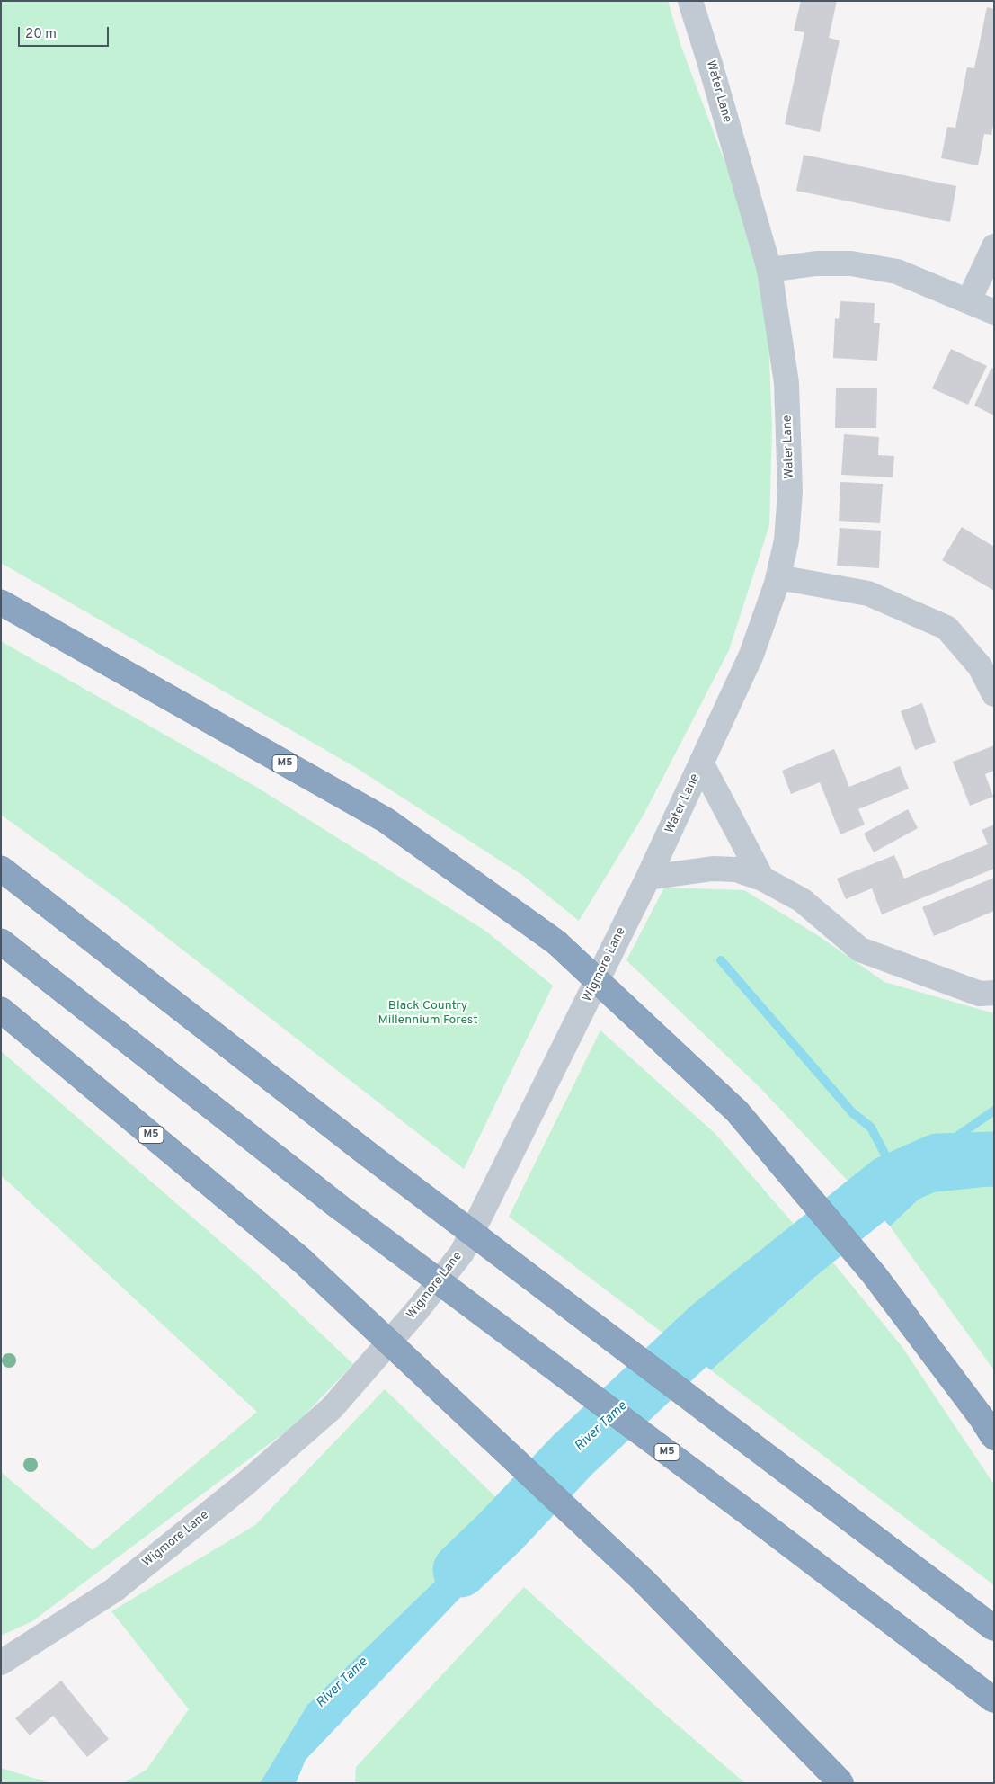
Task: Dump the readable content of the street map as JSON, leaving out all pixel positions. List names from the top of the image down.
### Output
{
  "streets": {
    "highway": ["M5"],
    "street": ["Water Lane", "Wigmore Lane"]
  },
  "crossings": [
    ["Water Lane", "Wigmore Lane"]
  ],
  "water": ["River Tame"],
  "parks": ["Black Country Millennium Forest"],
  "scale_bar": "20 m"
}
